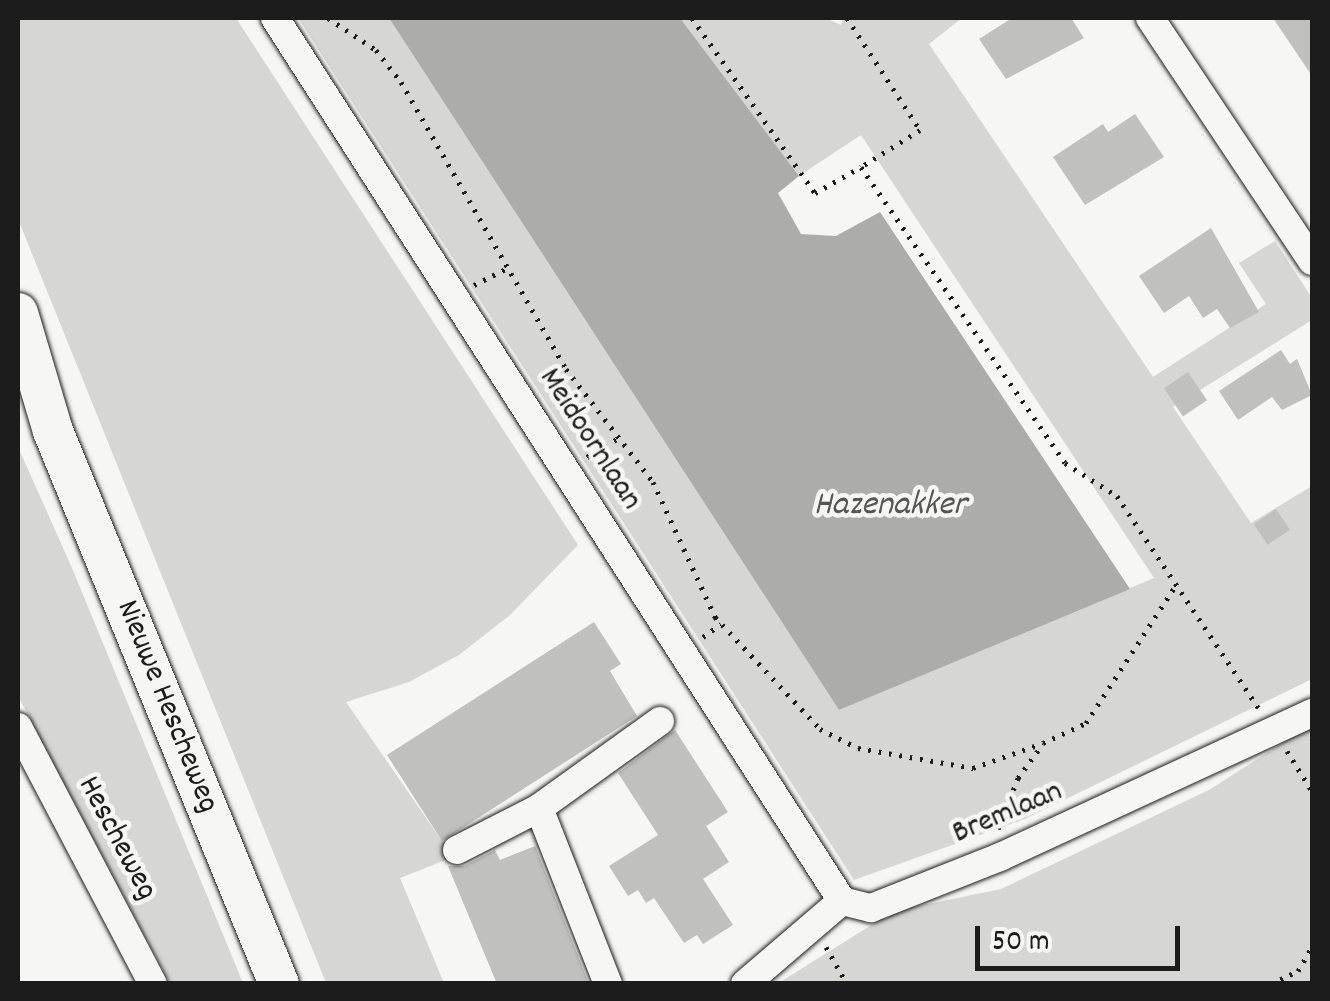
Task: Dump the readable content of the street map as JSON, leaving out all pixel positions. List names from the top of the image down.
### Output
{
  "streets": {
    "main road": ["Nieuwe Hescheweg"],
    "street": ["Meidoornlaan", "Bremlaan", "Hescheweg"]
  },
  "crossings": [
    ["Meidoornlaan", "Bremlaan"]
  ],
  "water": ["Hazenakker"],
  "scale_bar": "50 m"
}
